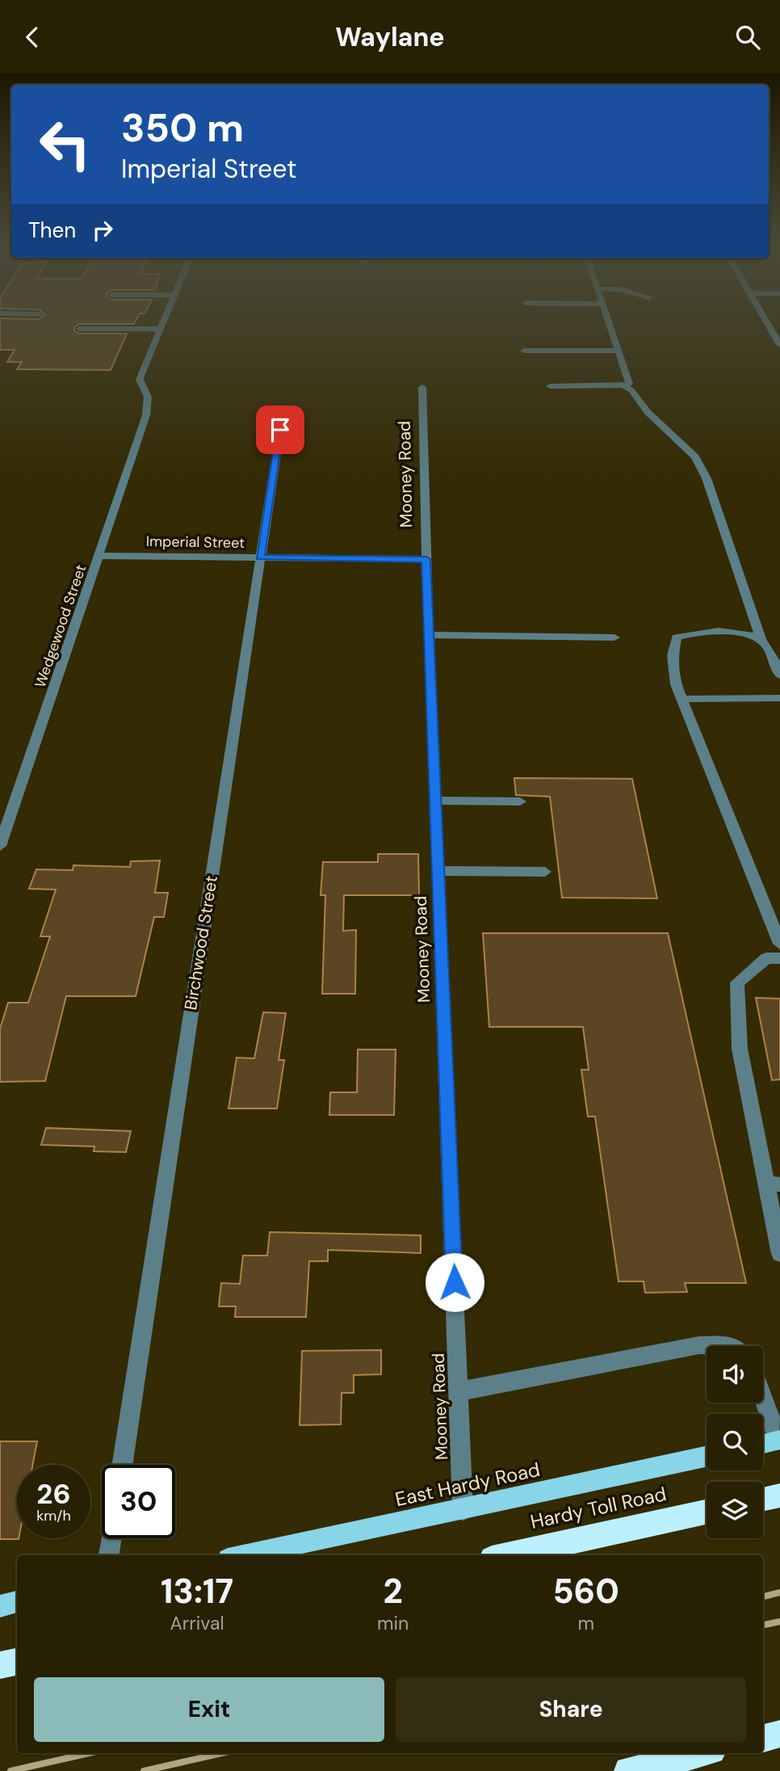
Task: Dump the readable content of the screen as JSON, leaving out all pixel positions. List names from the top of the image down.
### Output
{
  "streets": {
    "highway": ["Hardy Toll Road"],
    "main road": ["East Hardy Road"],
    "street": [
      "Mooney Road",
      "Imperial Street",
      "Wedgewood Street",
      "Birchwood Street"
    ]
  },
  "crossings": [
    ["Mooney Road", "Imperial Street"],
    ["Mooney Road", "East Hardy Road"],
    ["Imperial Street", "Wedgewood Street"],
    ["Imperial Street", "Birchwood Street"]
  ],
  "page": {
    "header": "Waylane",
    "turn": ["350 m", "Imperial Street"],
    "then": "Then",
    "speed": "26 km/h",
    "limit": "30",
    "eta": [
      "13:17",
      "Arrival",
      "2",
      "min",
      "560",
      "m"
    ],
    "buttons": ["Exit", "Share"]
  }
}
